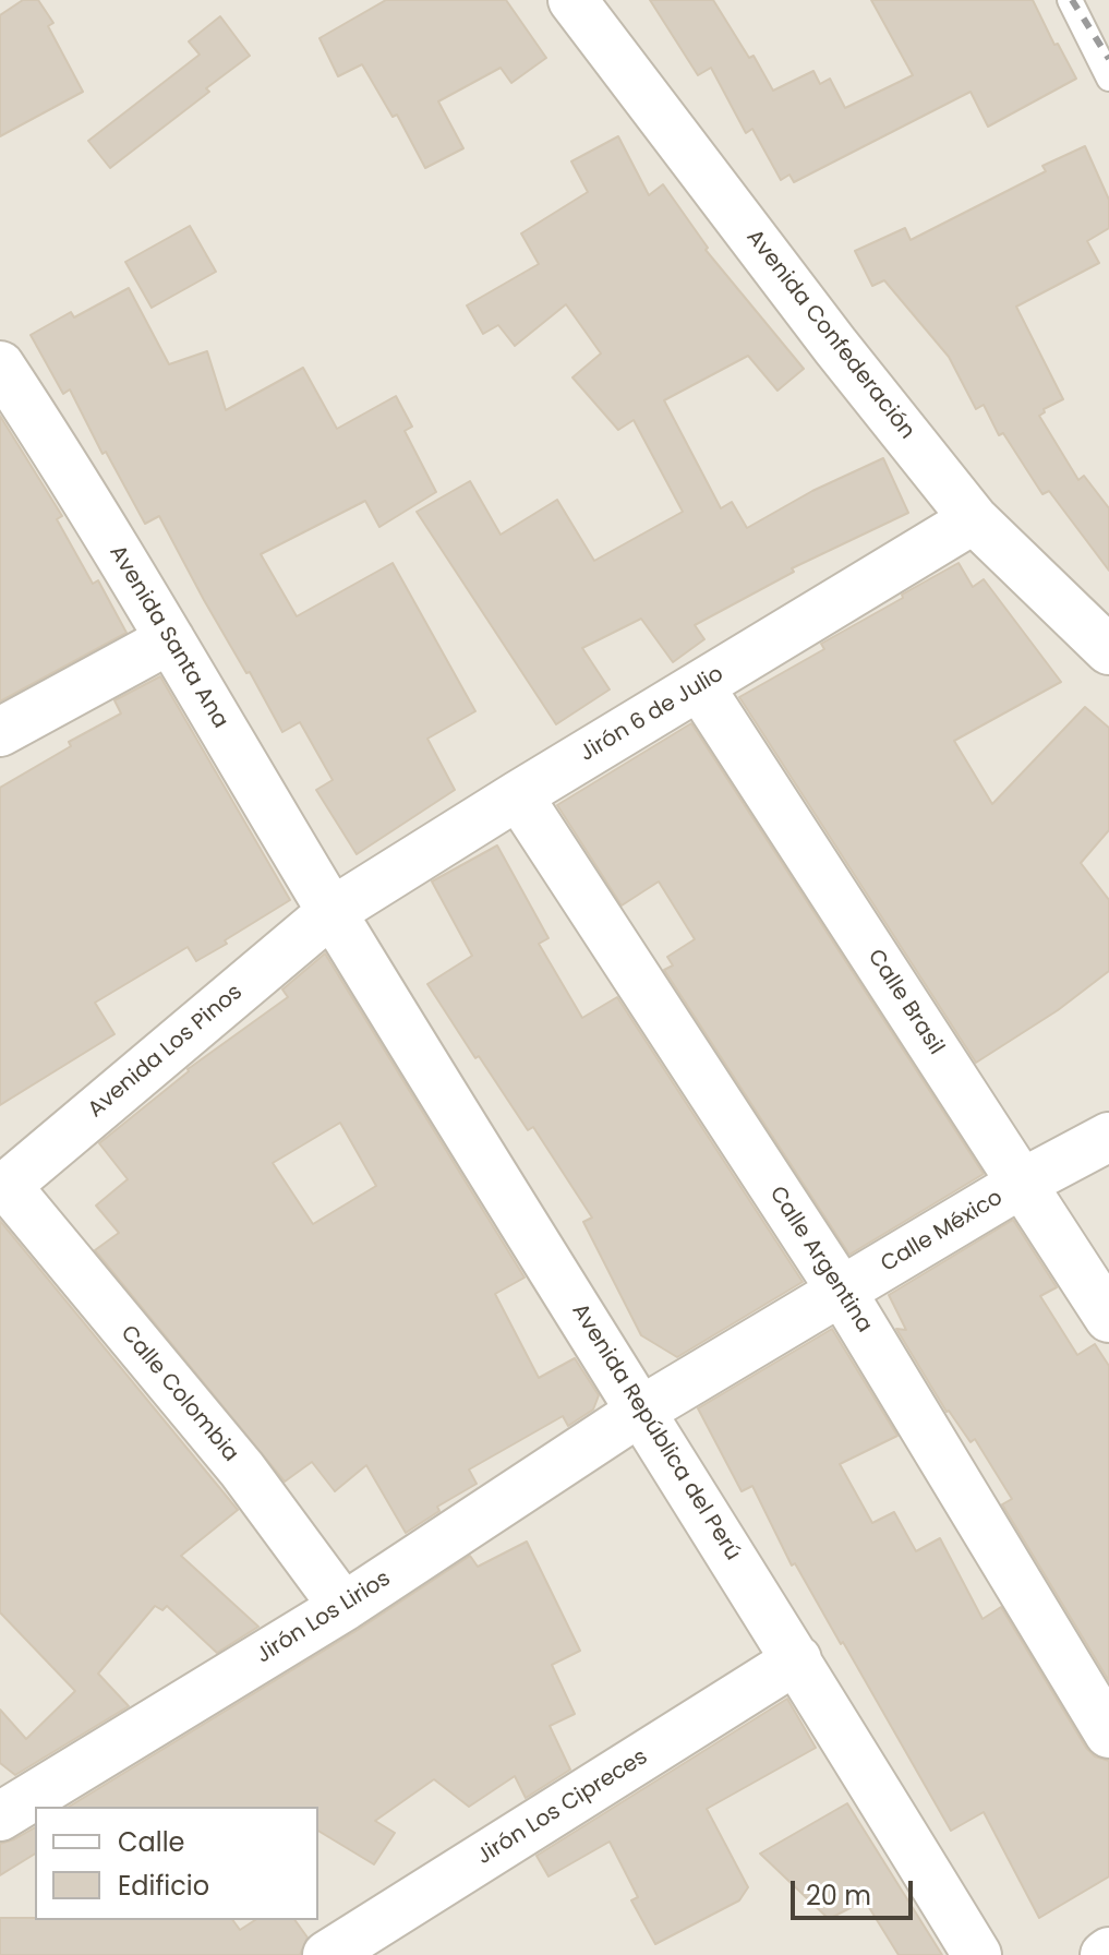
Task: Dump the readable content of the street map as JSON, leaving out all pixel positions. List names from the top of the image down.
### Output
{
  "streets": {
    "street": [
      "Avenida Confederación",
      "Avenida Santa Ana",
      "Jirón 6 de Julio",
      "Calle Brasil",
      "Avenida Los Pinos",
      "Calle México",
      "Calle Argentina",
      "Calle Colombia",
      "Avenida República del Perú",
      "Jirón Los Lirios",
      "Jirón Los Cipreces"
    ]
  },
  "crossings": [
    ["Avenida Confederación", "Jirón 6 de Julio"],
    ["Avenida Santa Ana", "Jirón 6 de Julio"],
    ["Avenida Santa Ana", "Avenida Los Pinos"],
    ["Avenida Santa Ana", "Avenida República del Perú"],
    ["Jirón 6 de Julio", "Calle Brasil"],
    ["Jirón 6 de Julio", "Avenida Los Pinos"],
    ["Jirón 6 de Julio", "Calle Argentina"],
    ["Jirón 6 de Julio", "Avenida República del Perú"],
    ["Calle Brasil", "Calle México"],
    ["Avenida Los Pinos", "Calle Colombia"],
    ["Avenida Los Pinos", "Avenida República del Perú"],
    ["Calle México", "Calle Argentina"],
    ["Calle México", "Avenida República del Perú"],
    ["Calle México", "Jirón Los Lirios"],
    ["Calle Colombia", "Jirón Los Lirios"],
    ["Avenida República del Perú", "Jirón Los Lirios"],
    ["Avenida República del Perú", "Jirón Los Cipreces"]
  ],
  "legend": ["Calle", "Edificio"],
  "scale_bar": "20 m"
}
